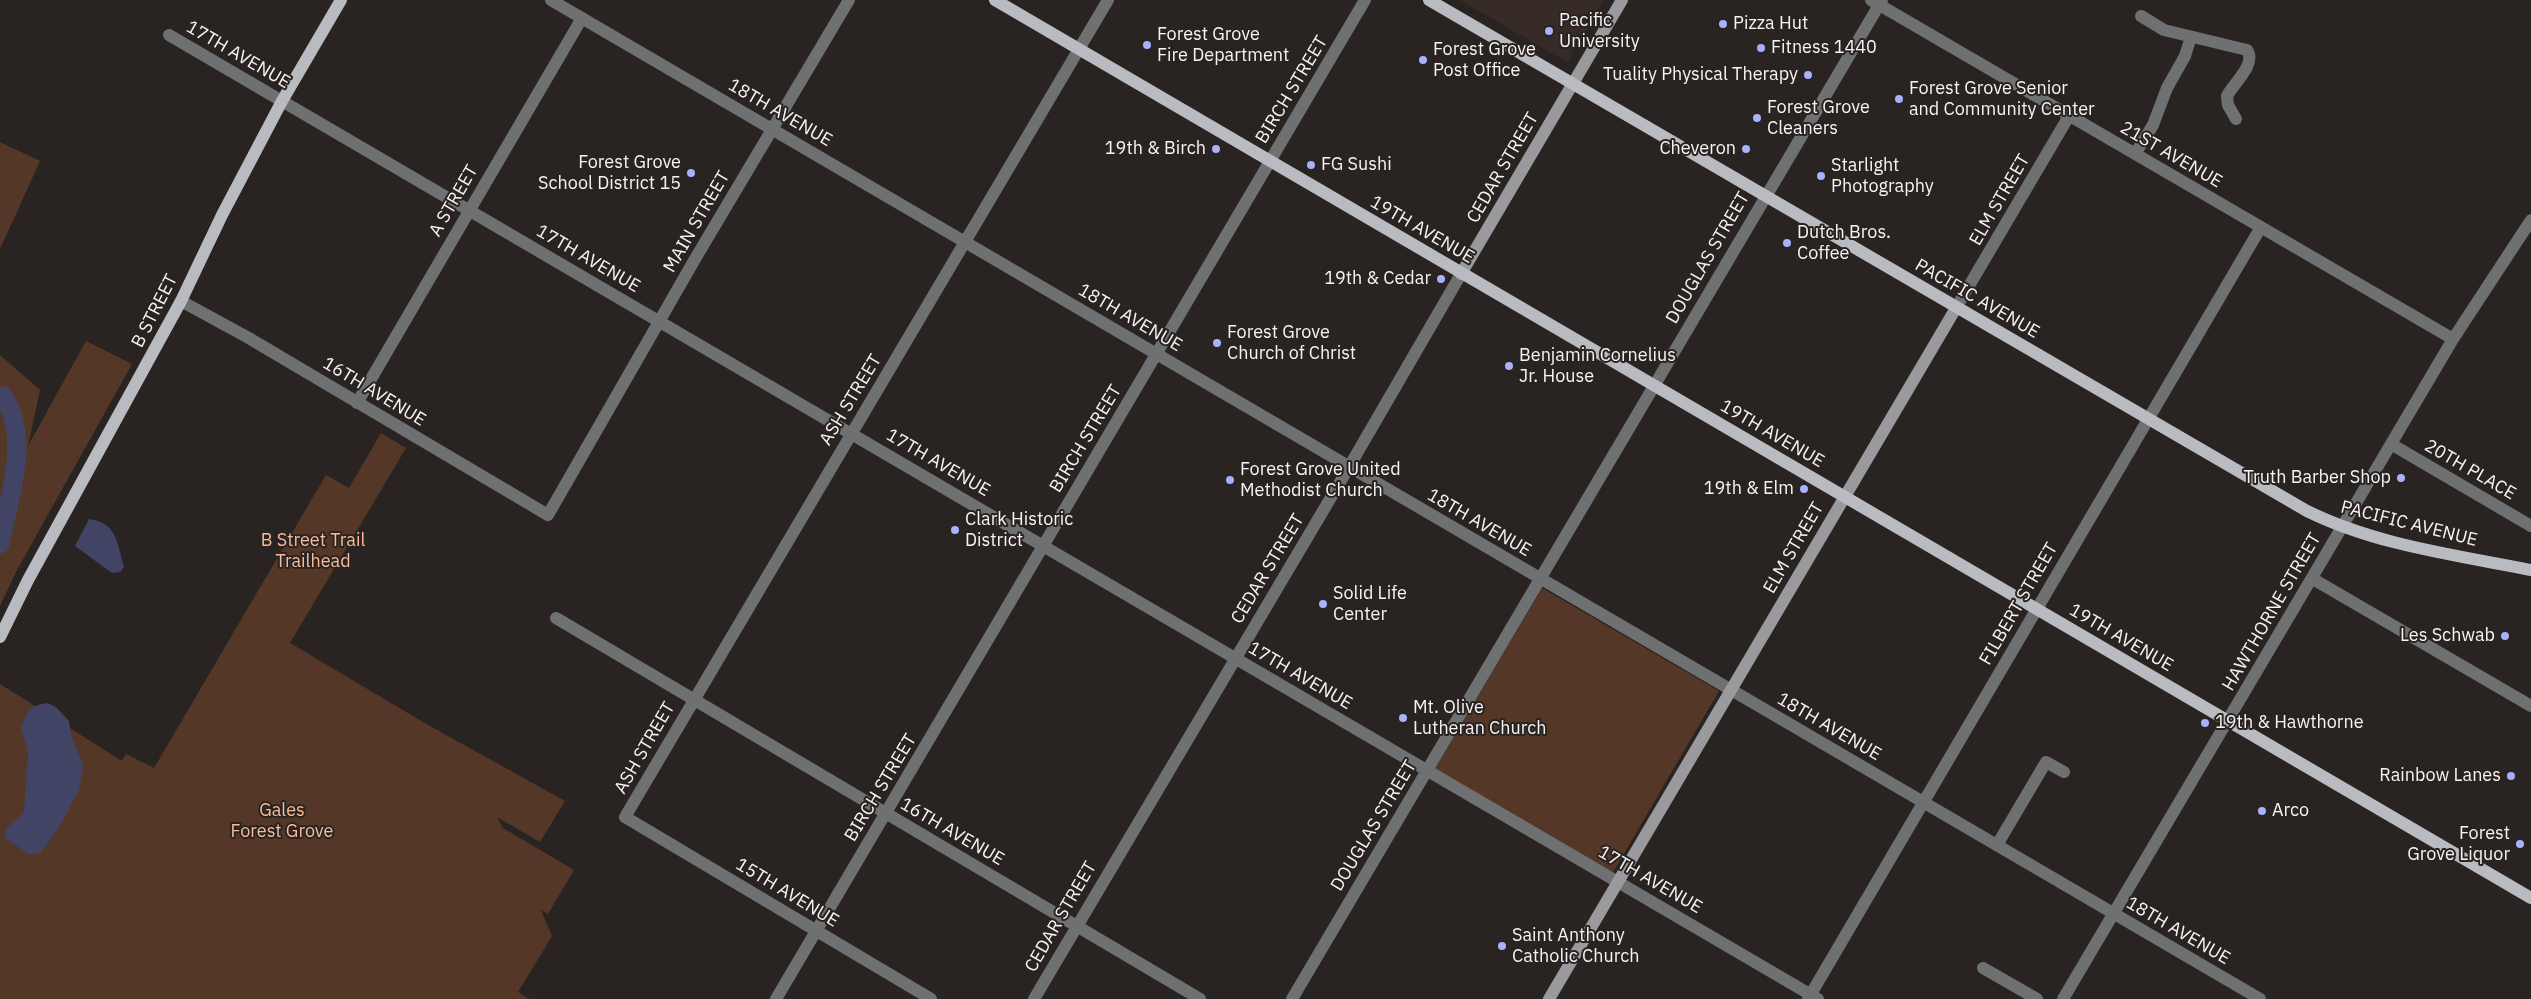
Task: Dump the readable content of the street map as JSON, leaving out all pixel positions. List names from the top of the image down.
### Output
{
  "streets": {
    "main road": ["19TH AVENUE", "PACIFIC AVENUE", "B STREET"],
    "street": [
      "17TH AVENUE",
      "BIRCH STREET",
      "18TH AVENUE",
      "21ST AVENUE",
      "CEDAR STREET",
      "ELM STREET",
      "A STREET",
      "MAIN STREET",
      "DOUGLAS STREET",
      "16TH AVENUE",
      "ASH STREET",
      "20TH PLACE",
      "FILBERT STREET",
      "HAWTHORNE STREET",
      "15TH AVENUE"
    ]
  },
  "crossings": [
    ["17TH AVENUE", "BIRCH STREET"],
    ["17TH AVENUE", "CEDAR STREET"],
    ["17TH AVENUE", "ELM STREET"],
    ["17TH AVENUE", "A STREET"],
    ["17TH AVENUE", "MAIN STREET"],
    ["17TH AVENUE", "DOUGLAS STREET"],
    ["17TH AVENUE", "B STREET"],
    ["17TH AVENUE", "ASH STREET"],
    ["17TH AVENUE", "FILBERT STREET"],
    ["BIRCH STREET", "18TH AVENUE"],
    ["BIRCH STREET", "19TH AVENUE"],
    ["BIRCH STREET", "16TH AVENUE"],
    ["BIRCH STREET", "15TH AVENUE"],
    ["18TH AVENUE", "CEDAR STREET"],
    ["18TH AVENUE", "ELM STREET"],
    ["18TH AVENUE", "A STREET"],
    ["18TH AVENUE", "MAIN STREET"],
    ["18TH AVENUE", "DOUGLAS STREET"],
    ["18TH AVENUE", "ASH STREET"],
    ["18TH AVENUE", "FILBERT STREET"],
    ["18TH AVENUE", "HAWTHORNE STREET"],
    ["21ST AVENUE", "ELM STREET"],
    ["21ST AVENUE", "DOUGLAS STREET"],
    ["21ST AVENUE", "FILBERT STREET"],
    ["21ST AVENUE", "HAWTHORNE STREET"],
    ["CEDAR STREET", "19TH AVENUE"],
    ["CEDAR STREET", "PACIFIC AVENUE"],
    ["CEDAR STREET", "16TH AVENUE"],
    ["ELM STREET", "19TH AVENUE"],
    ["ELM STREET", "PACIFIC AVENUE"],
    ["A STREET", "16TH AVENUE"],
    ["MAIN STREET", "16TH AVENUE"],
    ["19TH AVENUE", "DOUGLAS STREET"],
    ["19TH AVENUE", "ASH STREET"],
    ["19TH AVENUE", "FILBERT STREET"],
    ["19TH AVENUE", "HAWTHORNE STREET"],
    ["DOUGLAS STREET", "PACIFIC AVENUE"],
    ["PACIFIC AVENUE", "FILBERT STREET"],
    ["PACIFIC AVENUE", "HAWTHORNE STREET"],
    ["B STREET", "16TH AVENUE"],
    ["16TH AVENUE", "ASH STREET"],
    ["ASH STREET", "15TH AVENUE"],
    ["20TH PLACE", "HAWTHORNE STREET"]
  ],
  "parks": ["B Street Trail Trailhead", "Gales Forest Grove"],
  "places": [
    "Pizza Hut",
    "Pacific University",
    "Forest Grove Fire Department",
    "Fitness 1440",
    "Forest Grove Post Office",
    "Tuality Physical Therapy",
    "Forest Grove Senior and Community Center",
    "Forest Grove Cleaners",
    "19th & Birch",
    "Cheveron",
    "FG Sushi",
    "Forest Grove School District 15",
    "Starlight Photography",
    "Dutch Bros. Coffee",
    "19th & Cedar",
    "Forest Grove Church of Christ",
    "Benjamin Cornelius Jr. House",
    "Truth Barber Shop",
    "Forest Grove United Methodist Church",
    "19th & Elm",
    "Clark Historic District",
    "Solid Life Center",
    "Les Schwab",
    "Mt. Olive Lutheran Church",
    "19th & Hawthorne",
    "Rainbow Lanes",
    "Arco",
    "Forest Grove Liquor",
    "Saint Anthony Catholic Church"
  ]
}
